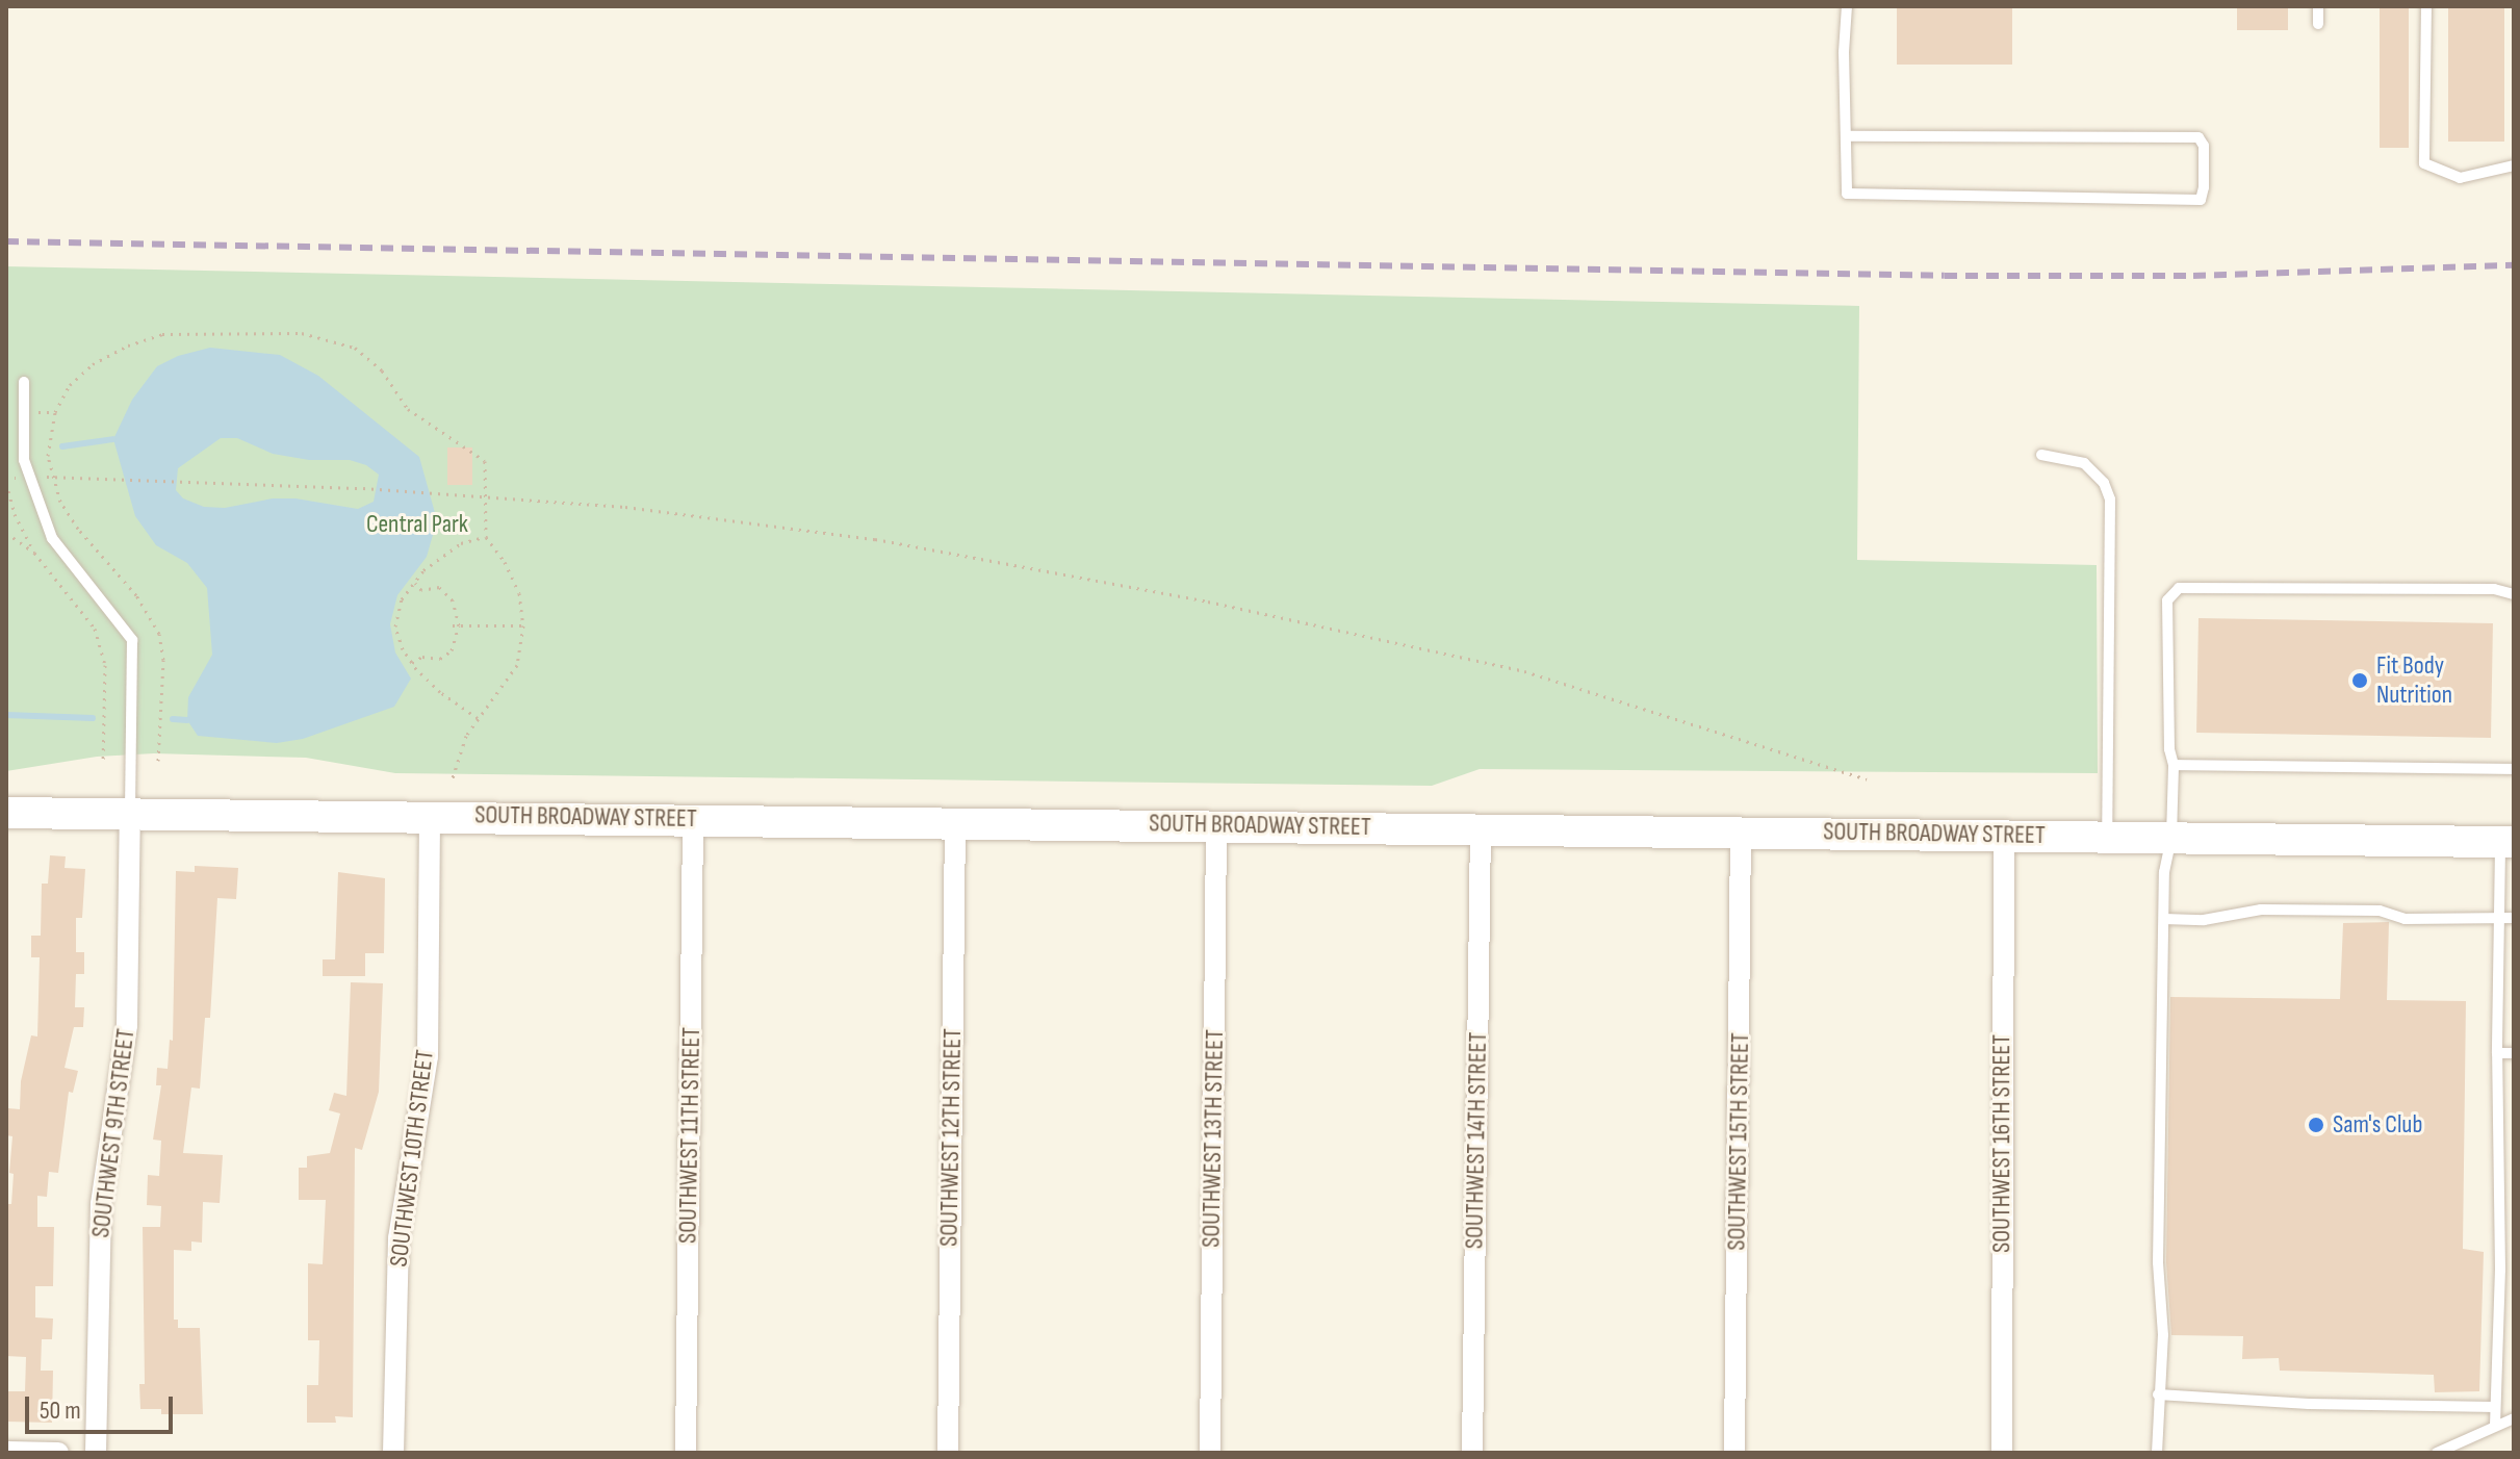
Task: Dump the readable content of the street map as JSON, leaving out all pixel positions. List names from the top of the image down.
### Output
{
  "streets": {
    "main road": ["SOUTH BROADWAY STREET"],
    "street": [
      "SOUTHWEST 9TH STREET",
      "SOUTHWEST 11TH STREET",
      "SOUTHWEST 12TH STREET",
      "SOUTHWEST 13TH STREET",
      "SOUTHWEST 14TH STREET",
      "SOUTHWEST 15TH STREET",
      "SOUTHWEST 16TH STREET",
      "SOUTHWEST 10TH STREET"
    ]
  },
  "crossings": [
    ["SOUTH BROADWAY STREET", "SOUTHWEST 9TH STREET"],
    ["SOUTH BROADWAY STREET", "SOUTHWEST 11TH STREET"],
    ["SOUTH BROADWAY STREET", "SOUTHWEST 12TH STREET"],
    ["SOUTH BROADWAY STREET", "SOUTHWEST 13TH STREET"],
    ["SOUTH BROADWAY STREET", "SOUTHWEST 14TH STREET"],
    ["SOUTH BROADWAY STREET", "SOUTHWEST 15TH STREET"],
    ["SOUTH BROADWAY STREET", "SOUTHWEST 16TH STREET"],
    ["SOUTH BROADWAY STREET", "SOUTHWEST 10TH STREET"]
  ],
  "parks": ["Central Park"],
  "places": ["Fit Body Nutrition", "Sam's Club"],
  "scale_bar": "50 m"
}
